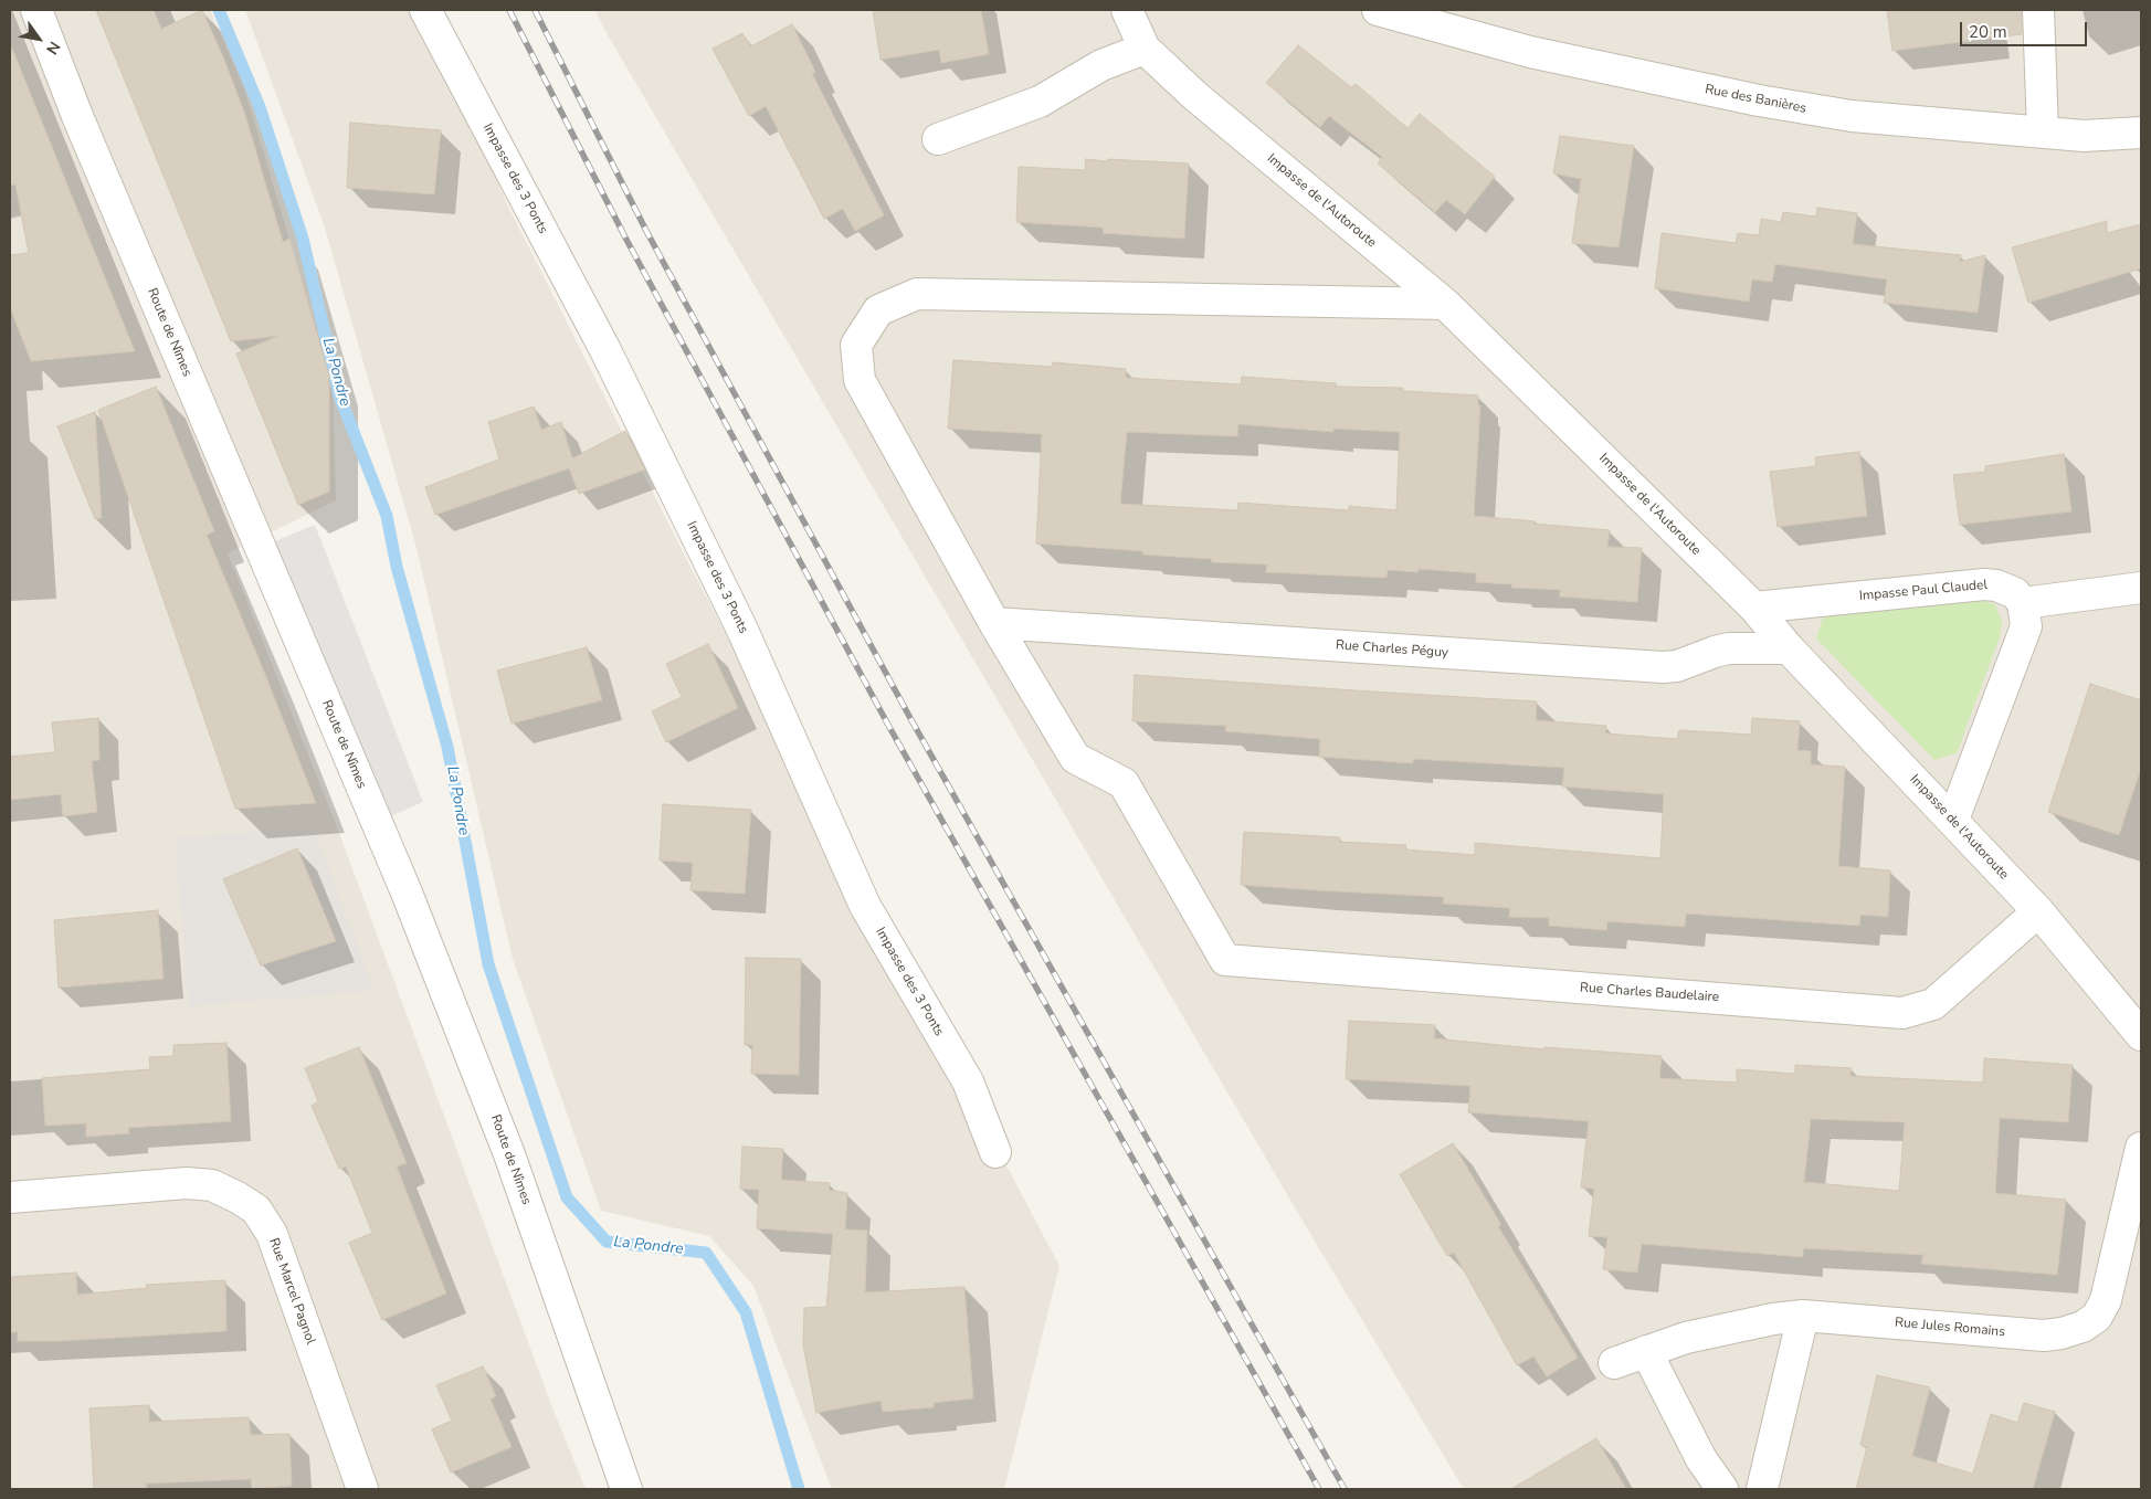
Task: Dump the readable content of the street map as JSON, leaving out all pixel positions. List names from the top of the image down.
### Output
{
  "streets": {
    "street": [
      "Rue des Banières",
      "Impasse des 3 Ponts",
      "Impasse de l'Autoroute",
      "Route de Nîmes",
      "Impasse Paul Claudel",
      "Rue Charles Péguy",
      "Rue Charles Baudelaire",
      "Rue Marcel Pagnol",
      "Rue Jules Romains"
    ]
  },
  "crossings": [
    ["Impasse de l'Autoroute", "Impasse Paul Claudel"],
    ["Impasse de l'Autoroute", "Rue Charles Péguy"],
    ["Impasse de l'Autoroute", "Rue Charles Baudelaire"],
    ["Rue Charles Péguy", "Rue Charles Baudelaire"]
  ],
  "water": ["La Pondre"],
  "scale_bar": "20 m",
  "north": "bottom right"
}
